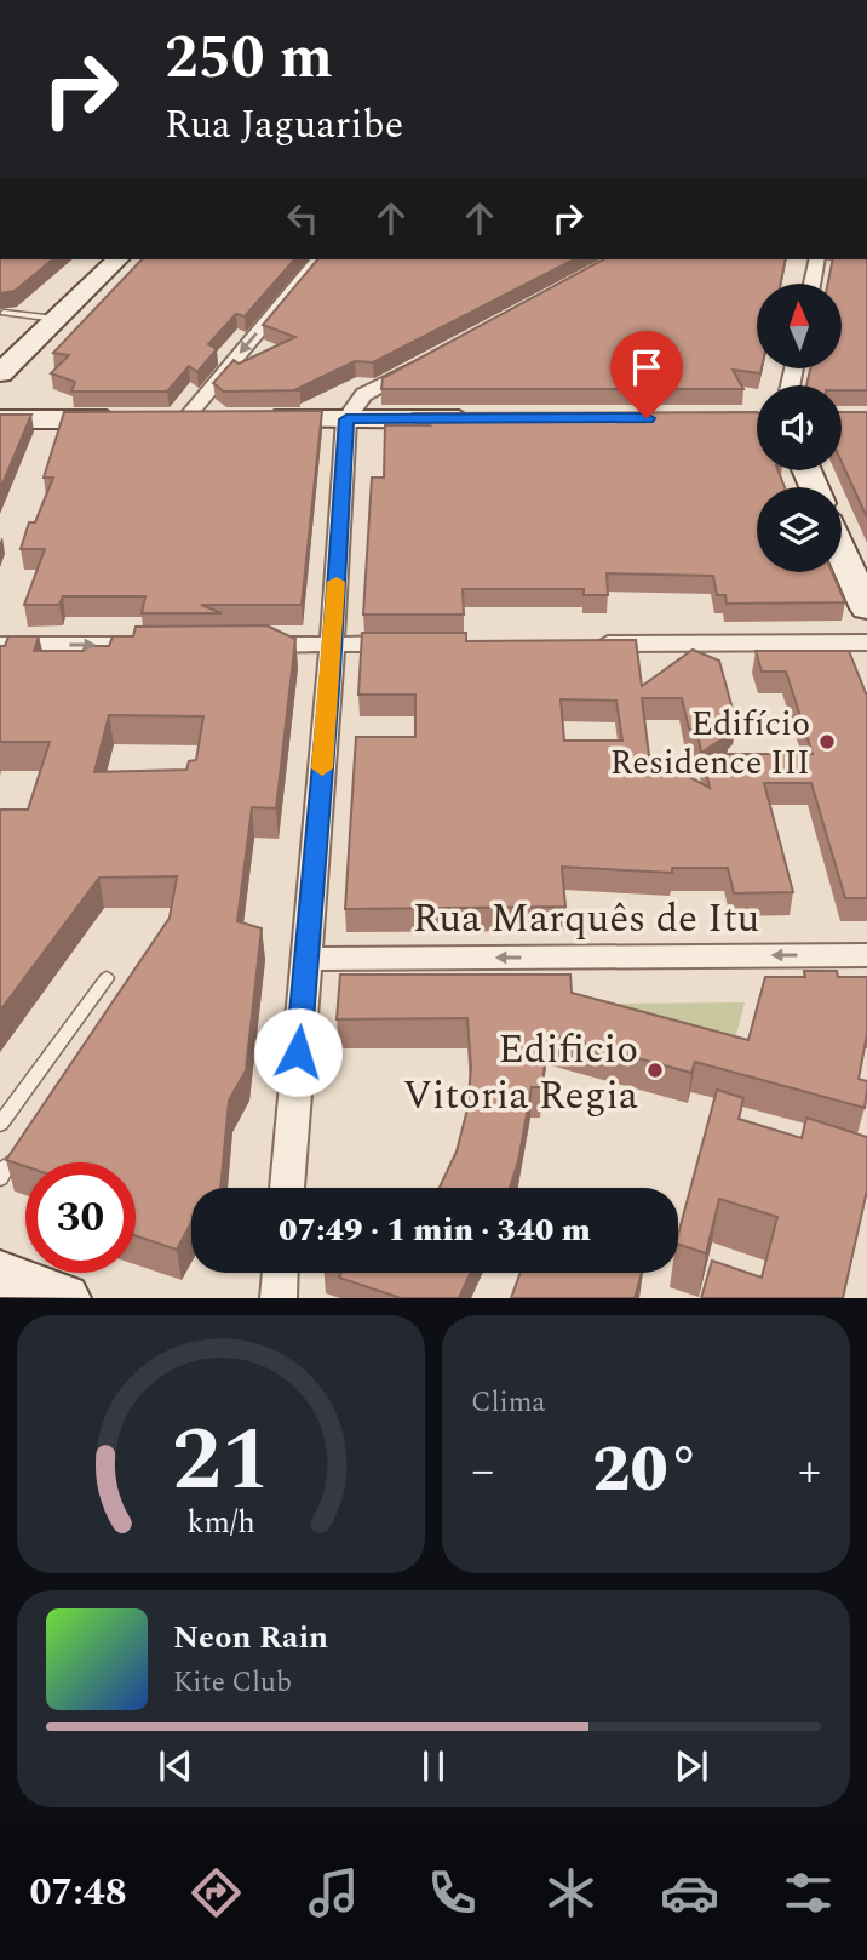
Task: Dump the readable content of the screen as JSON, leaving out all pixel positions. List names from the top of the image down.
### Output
{
  "streets": {
    "street": ["Rua Marquês de Itu"]
  },
  "one_way": ["Rua Marquês de Itu"],
  "places": ["Edifício Residence III", "Edificio Vitoria Regia"],
  "north": "top",
  "page": {
    "turn": ["250 m", "Rua Jaguaribe"],
    "limit": "30",
    "trip": "07:49 · 1 min · 340 m",
    "tile": "Clima",
    "heat": ["−", "20°", "+"],
    "song": ["Neon Rain", "Kite Club"],
    "tabs": "07:48",
    "gauge": ["21", "km/h"]
  }
}
